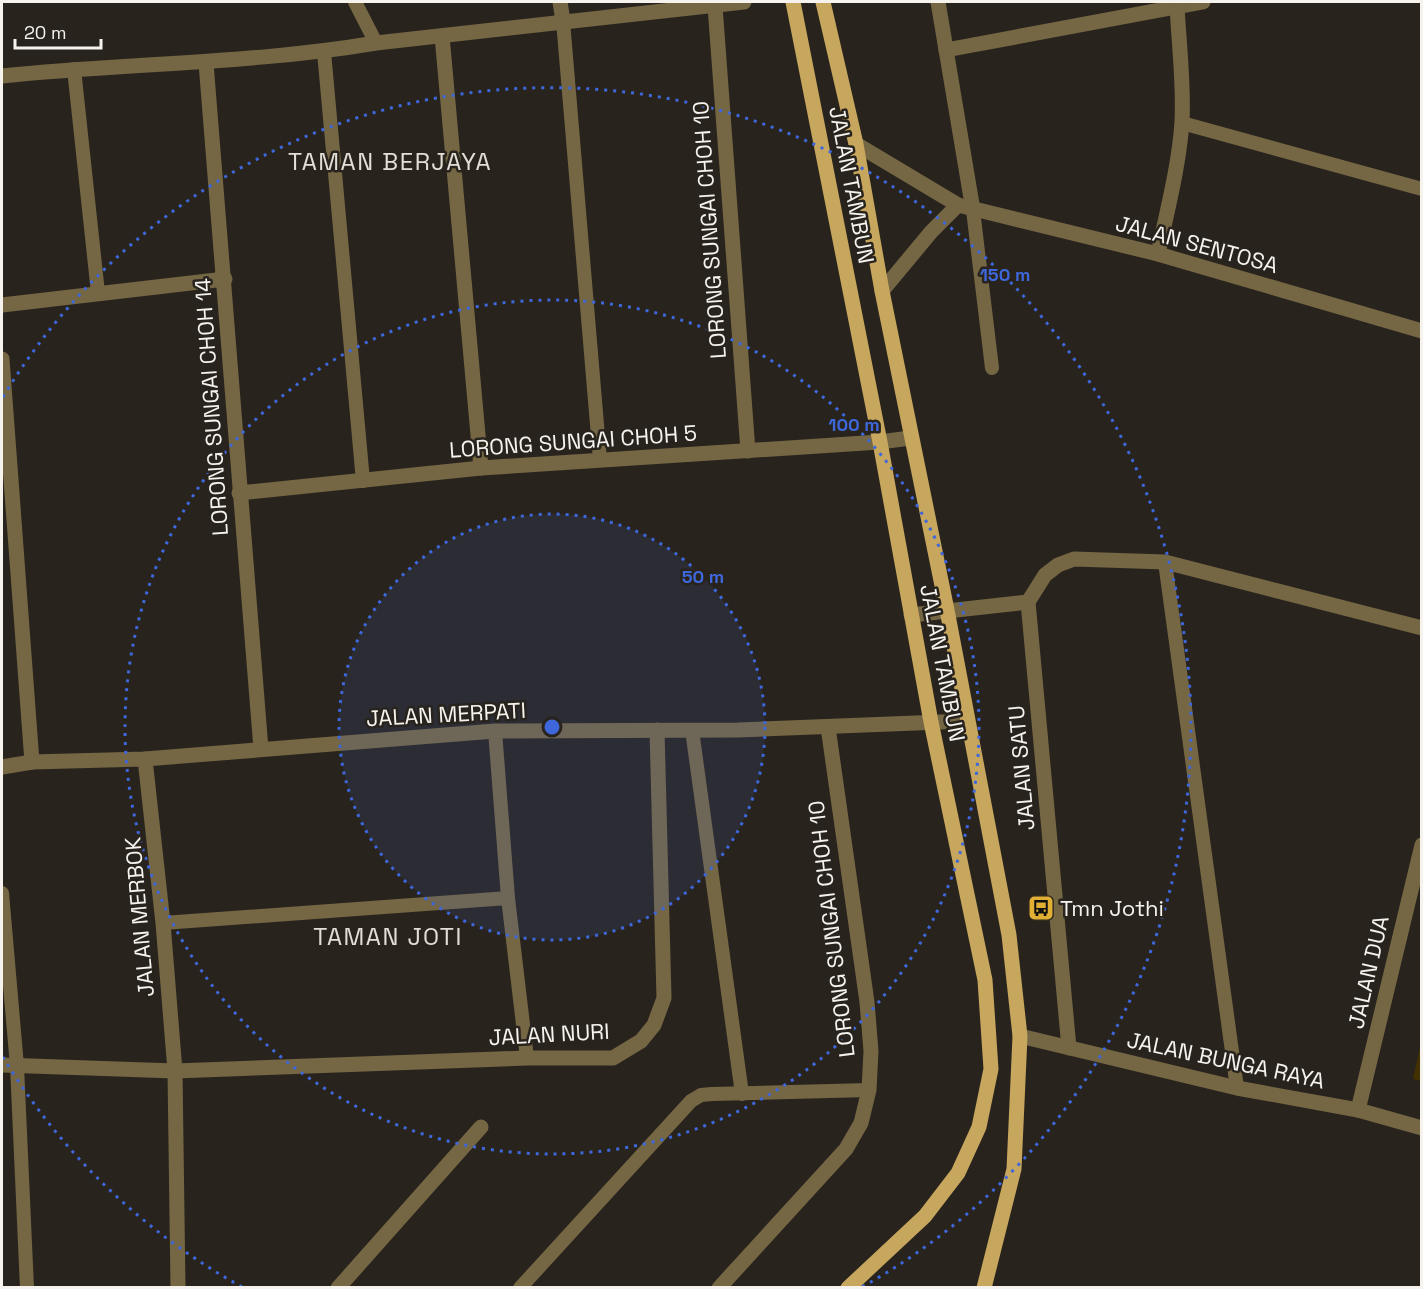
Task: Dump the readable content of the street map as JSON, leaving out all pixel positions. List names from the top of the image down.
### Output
{
  "streets": {
    "main road": ["JALAN TAMBUN"],
    "street": [
      "LORONG SUNGAI CHOH 10",
      "JALAN SENTOSA",
      "LORONG SUNGAI CHOH 14",
      "LORONG SUNGAI CHOH 5",
      "JALAN MERPATI",
      "JALAN SATU",
      "JALAN MERBOK",
      "JALAN DUA",
      "JALAN NURI",
      "JALAN BUNGA RAYA"
    ]
  },
  "crossings": [
    ["JALAN TAMBUN", "JALAN SENTOSA"],
    ["JALAN TAMBUN", "LORONG SUNGAI CHOH 5"],
    ["JALAN TAMBUN", "JALAN MERPATI"],
    ["JALAN TAMBUN", "JALAN BUNGA RAYA"],
    ["LORONG SUNGAI CHOH 10", "LORONG SUNGAI CHOH 5"],
    ["LORONG SUNGAI CHOH 10", "JALAN MERPATI"],
    ["LORONG SUNGAI CHOH 14", "LORONG SUNGAI CHOH 5"],
    ["LORONG SUNGAI CHOH 14", "JALAN MERPATI"],
    ["JALAN MERPATI", "JALAN MERBOK"],
    ["JALAN MERPATI", "JALAN NURI"],
    ["JALAN SATU", "JALAN BUNGA RAYA"],
    ["JALAN MERBOK", "JALAN NURI"],
    ["JALAN DUA", "JALAN BUNGA RAYA"]
  ],
  "districts": ["TAMAN BERJAYA", "TAMAN JOTI"],
  "places": {
    "bus stop": ["Tmn Jothi"]
  },
  "scale_bar": "20 m",
  "rings": ["150 m", "100 m", "50 m"]
}
